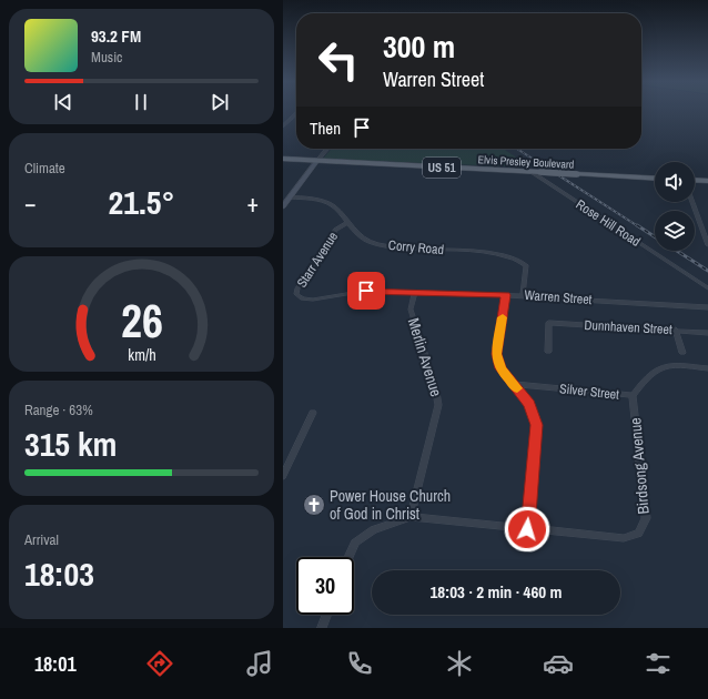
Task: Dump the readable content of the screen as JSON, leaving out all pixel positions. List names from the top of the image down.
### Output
{
  "streets": {
    "main road": ["Elvis Presley Boulevard", "US 51"],
    "street": [
      "Rose Hill Road",
      "Corry Road",
      "Starr Avenue",
      "Warren Street",
      "Dunnhaven Street",
      "Merlin Avenue",
      "Silver Street",
      "Birdsong Avenue"
    ]
  },
  "crossings": [
    ["Elvis Presley Boulevard", "Rose Hill Road"],
    ["Corry Road", "Starr Avenue"],
    ["Corry Road", "Warren Street"],
    ["Starr Avenue", "Warren Street"],
    ["Warren Street", "Merlin Avenue"],
    ["Silver Street", "Birdsong Avenue"]
  ],
  "places": {
    "church": ["Power House Church of God in Christ"]
  },
  "page": {
    "turn": ["300 m", "Warren Street"],
    "song": ["93.2 FM", "Music"],
    "then": "Then",
    "tile": [
      "Climate",
      ["Range · 63%", "315 km"],
      ["Arrival", "18:03"]
    ],
    "heat": ["−", "21.5°", "+"],
    "limit": "30",
    "trip": "18:03 · 2 min · 460 m",
    "tabs": "18:01",
    "gauge": ["26", "km/h"]
  }
}
